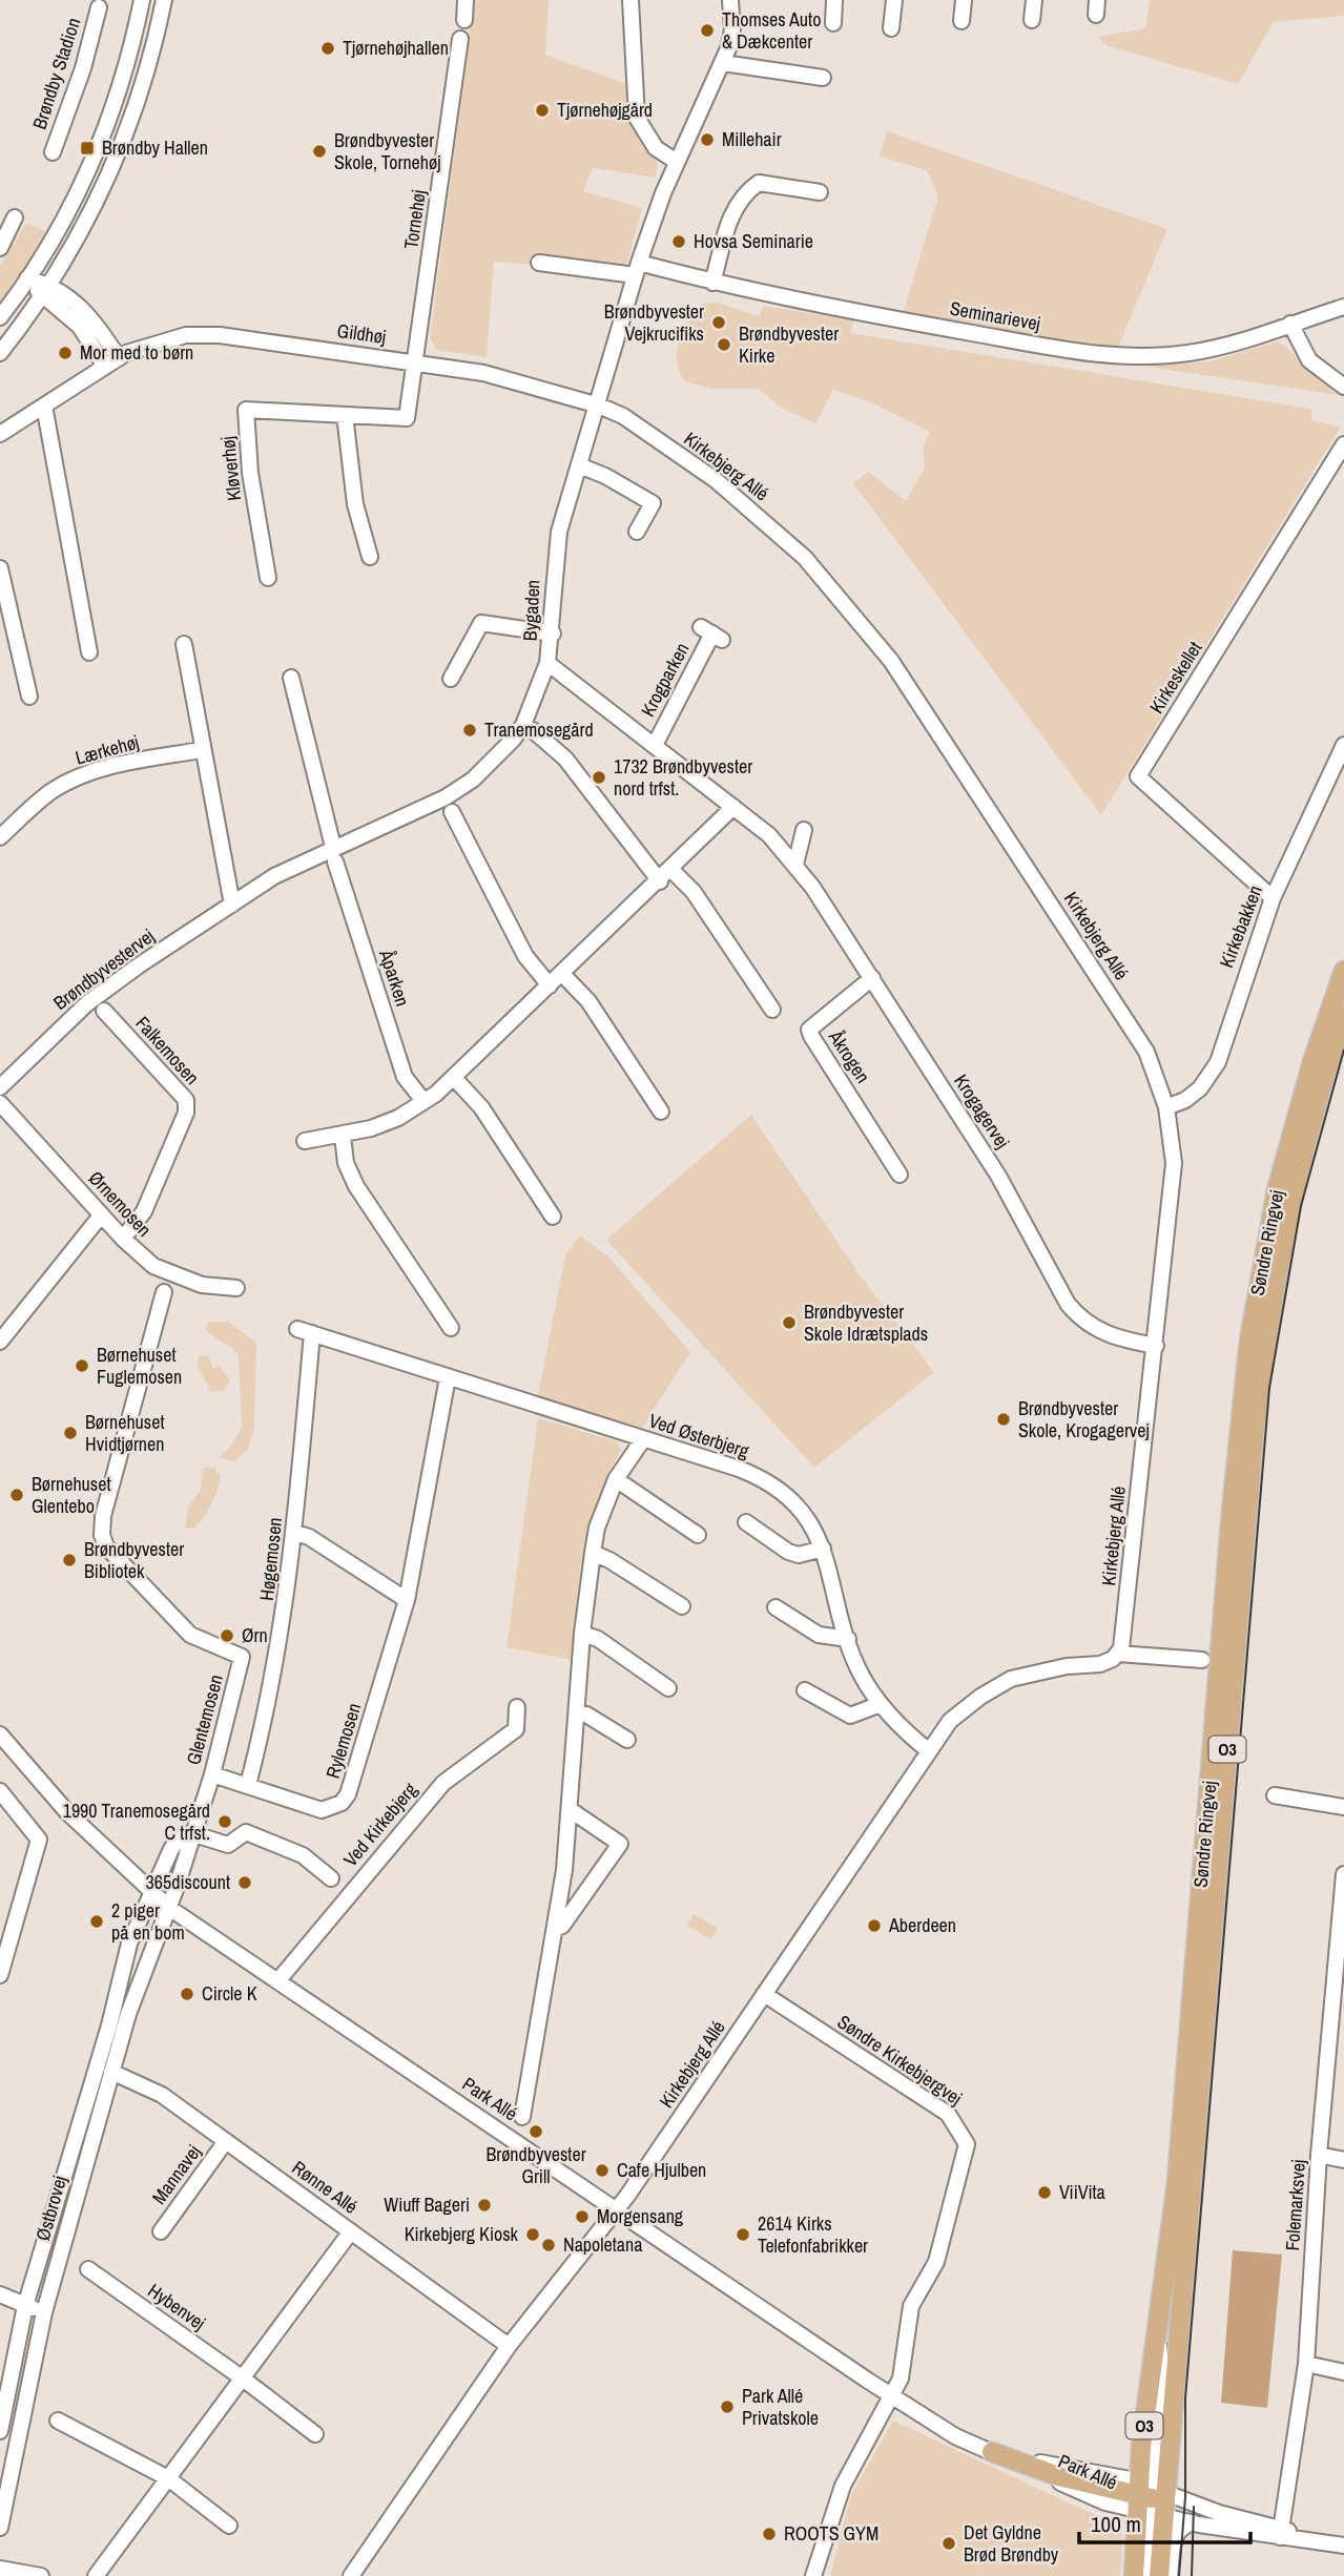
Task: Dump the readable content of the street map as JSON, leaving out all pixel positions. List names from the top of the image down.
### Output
{
  "streets": {
    "main road": ["Søndre Ringvej", "O3"],
    "street": [
      "Brøndby Stadion",
      "Tornehøj",
      "Seminarievej",
      "Gildhøj",
      "Kirkebjerg Allé",
      "Kløverhøj",
      "Bygaden",
      "Kirkeskellet",
      "Krogparken",
      "Lærkehøj",
      "Kirkebakken",
      "Brøndbyvestervej",
      "Åparken",
      "Falkemosen",
      "Åkrogen",
      "Krogagervej",
      "Ørnemosen",
      "Ved Østerbjerg",
      "Høgemosen",
      "Glentemosen",
      "Rylemosen",
      "Ved Kirkebjerg",
      "Søndre Kirkebjergvej",
      "Park Allé",
      "Mannavej",
      "Rønne Allé",
      "Folemarksvej",
      "Østbrovej",
      "Hybenvej"
    ]
  },
  "crossings": [
    ["Tornehøj", "Gildhøj"],
    ["Tornehøj", "Kløverhøj"],
    ["Seminarievej", "Bygaden"],
    ["Gildhøj", "Kirkebjerg Allé"],
    ["Gildhøj", "Kløverhøj"],
    ["Gildhøj", "Bygaden"],
    ["Kirkebjerg Allé", "Bygaden"],
    ["Kirkebjerg Allé", "Kirkebakken"],
    ["Kirkebjerg Allé", "Krogagervej"],
    ["Kirkebjerg Allé", "Ved Østerbjerg"],
    ["Kirkebjerg Allé", "Søndre Kirkebjergvej"],
    ["Kirkebjerg Allé", "Park Allé"],
    ["Kirkebjerg Allé", "Rønne Allé"],
    ["Bygaden", "Brøndbyvestervej"],
    ["Bygaden", "Åparken"],
    ["Bygaden", "Krogagervej"],
    ["Kirkeskellet", "Kirkebakken"],
    ["Krogparken", "Krogagervej"],
    ["Falkemosen", "Ørnemosen"],
    ["Åkrogen", "Krogagervej"],
    ["Ved Østerbjerg", "Høgemosen"],
    ["Ved Østerbjerg", "Rylemosen"],
    ["Høgemosen", "Rylemosen"],
    ["Glentemosen", "Rylemosen"],
    ["Glentemosen", "Park Allé"],
    ["Glentemosen", "Østbrovej"],
    ["Ved Kirkebjerg", "Park Allé"],
    ["Søndre Kirkebjergvej", "Park Allé"],
    ["Park Allé", "Østbrovej"],
    ["Mannavej", "Rønne Allé"],
    ["Rønne Allé", "Østbrovej"]
  ],
  "places": {
    "other": [
      "Thomses Auto & Dækcenter",
      "Tjørnehøjhallen",
      "Tjørnehøjgård",
      "Millehair",
      "Brøndbyvester Skole, Tornehøj",
      "Hovsa Seminarie",
      "Brøndbyvester Vejkrucifiks",
      "Brøndbyvester Kirke",
      "Mor med to børn",
      "Tranemosegård",
      "1732 Brøndbyvester nord trfst.",
      "Brøndbyvester Skole Idrætsplads",
      "Børnehuset Fuglemosen",
      "Brøndbyvester Skole, Krogagervej",
      "Børnehuset Hvidtjørnen",
      "Børnehuset Glentebo",
      "Brøndbyvester Bibliotek",
      "Ørn",
      "1990 Tranemosegård C trfst.",
      "365discount",
      "2 piger på en bom",
      "Aberdeen",
      "Circle K",
      "Brøndbyvester Grill",
      "Cafe Hjulben",
      "ViiVita",
      "Wiuff Bageri",
      "Morgensang",
      "Kirkebjerg Kiosk",
      "2614 Kirks Telefonfabrikker",
      "Napoletana",
      "Park Allé Privatskole",
      "ROOTS GYM",
      "Det Gyldne Brød Brøndby"
    ],
    "transit": ["Brøndby Hallen"]
  },
  "scale_bar": "100 m"
}
